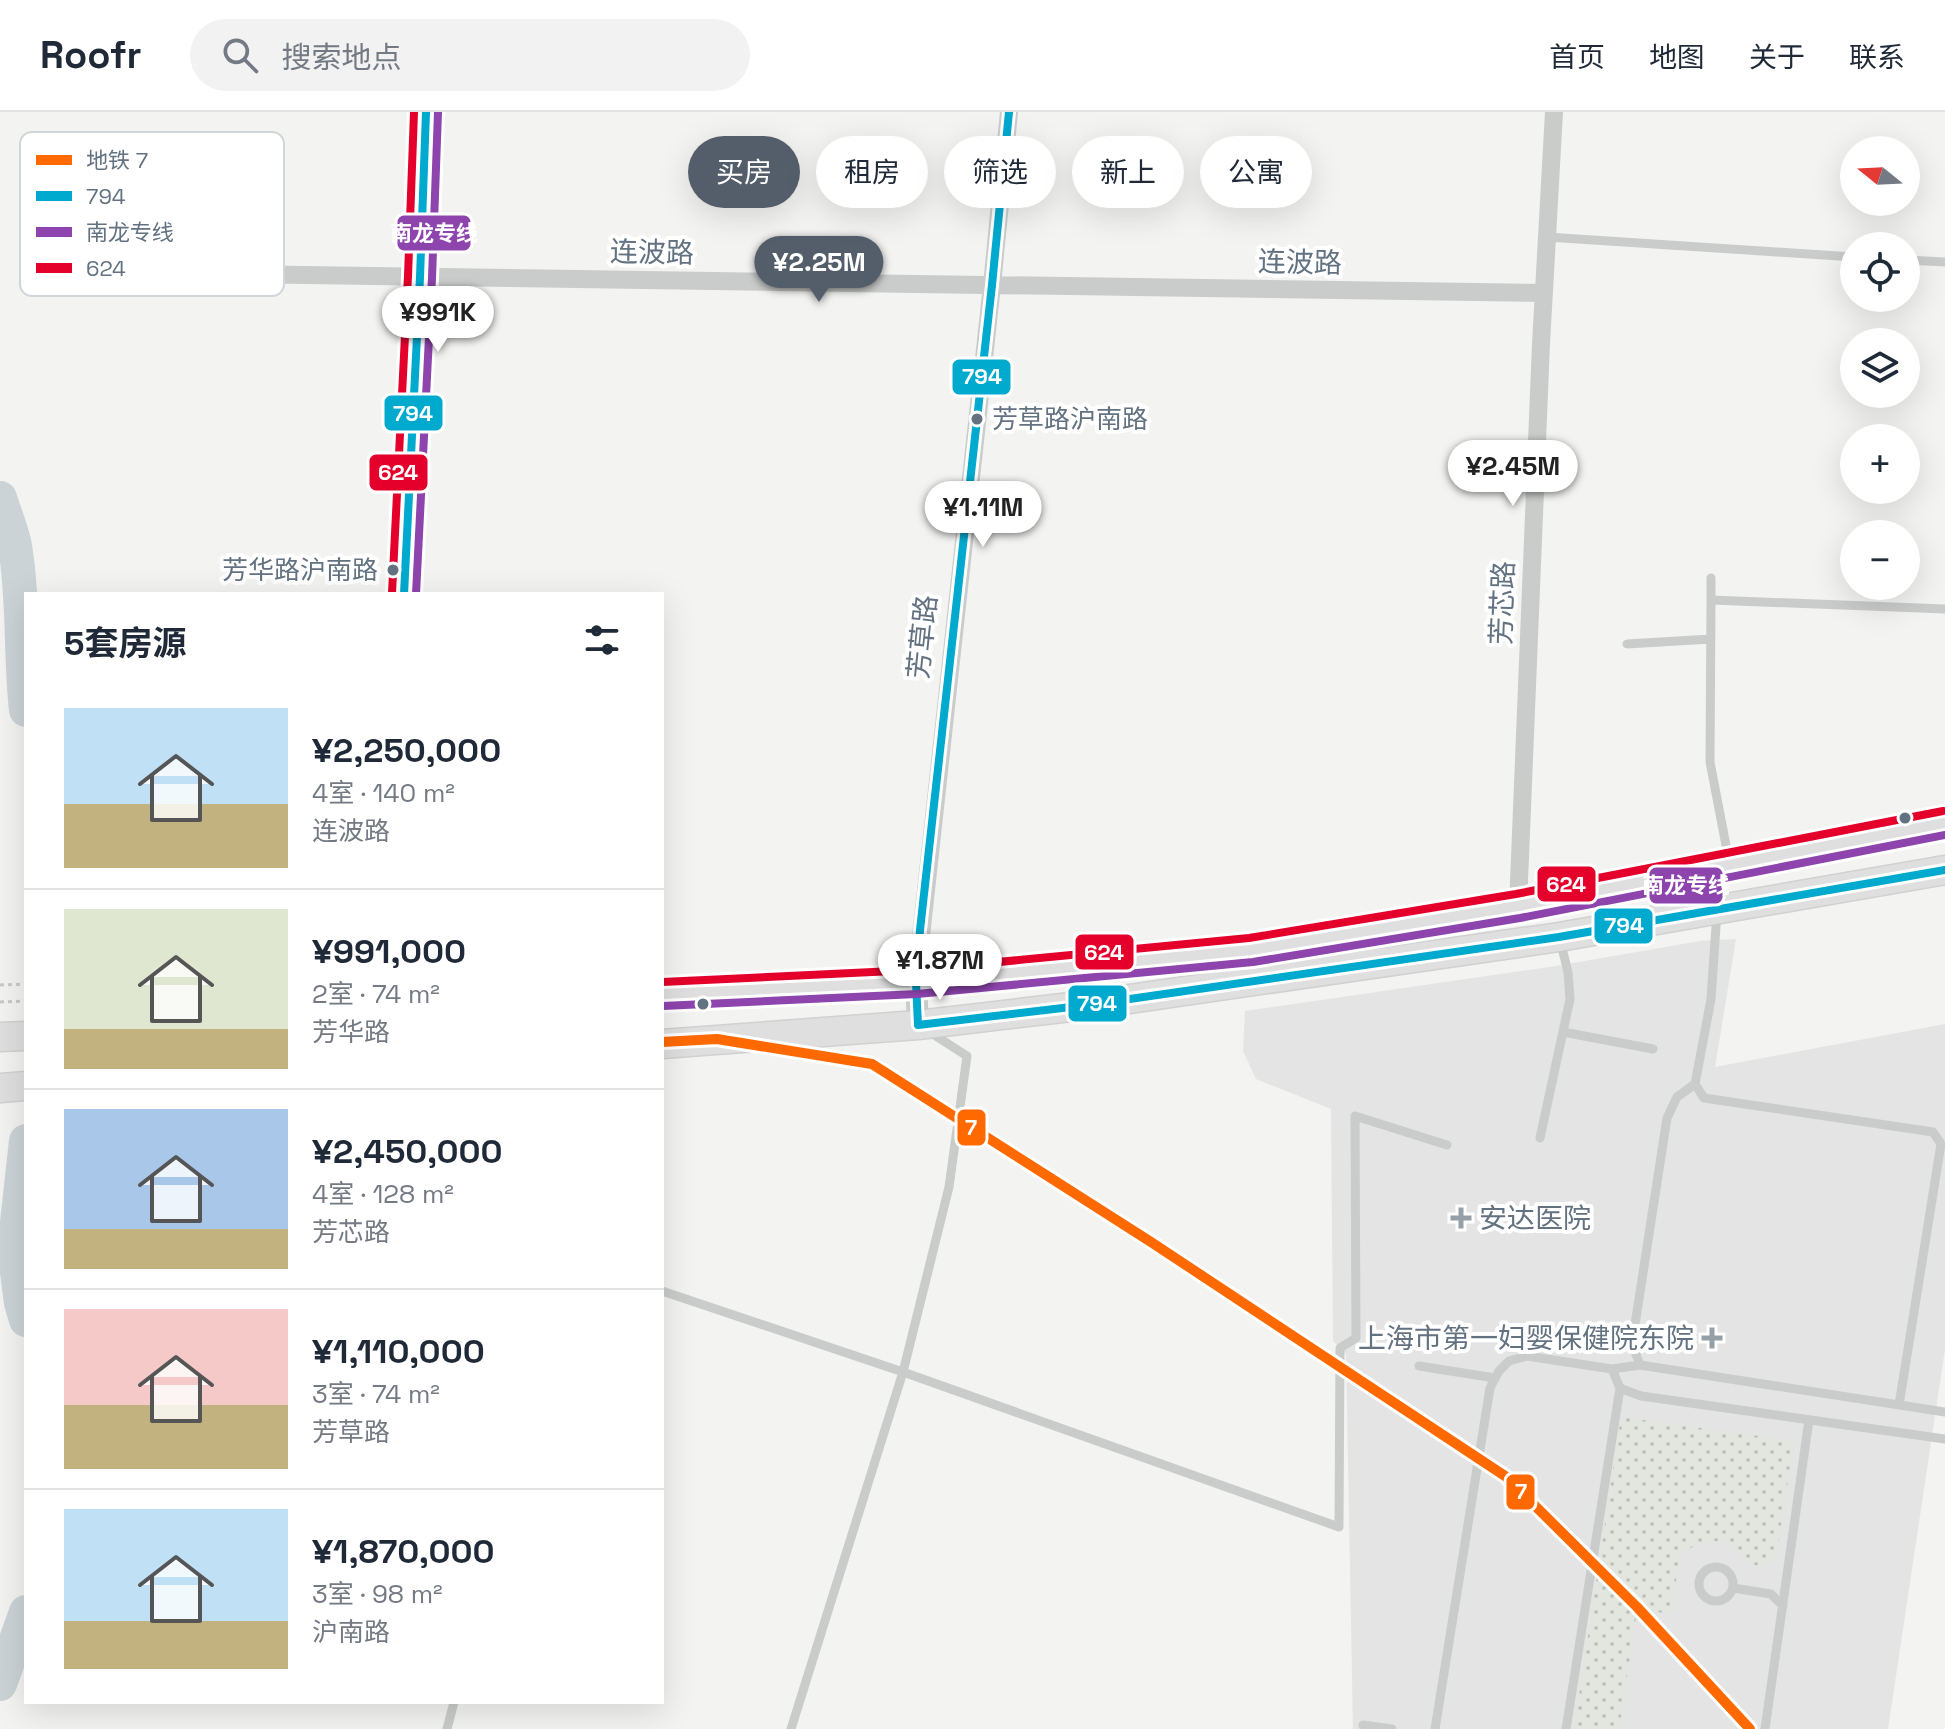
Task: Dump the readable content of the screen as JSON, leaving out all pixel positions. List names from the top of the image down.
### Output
{
  "streets": {
    "street": ["连波路", "芳芯路", "芳草路"]
  },
  "crossings": [
    ["连波路", "芳芯路"],
    ["连波路", "芳草路"]
  ],
  "places": {
    "other": ["芳草路沪南路", "芳华路沪南路"],
    "health": ["安达医院", "上海市第一妇婴保健院东院"]
  },
  "lines": [
    "transit line 794",
    "transit line 南龙专线",
    "transit line 624",
    "metro line 7"
  ],
  "legend": [
    "地铁 7",
    "794",
    "南龙专线",
    "624"
  ],
  "north": "left",
  "page": {
    "header": "Roofr",
    "search": "搜索地点",
    "nav": [
      "首页",
      "地图",
      "关于",
      "联系"
    ],
    "map_buttons": ["+", "−"],
    "chip": [
      "买房",
      "租房",
      "筛选",
      "新上",
      "公寓"
    ],
    "price": [
      "¥2.25M",
      "¥991K",
      "¥2.45M",
      "¥1.11M",
      "¥1.87M"
    ],
    "heading": "5套房源",
    "list": [
      {
        "name": "¥2,250,000",
        "note": "4室 · 140 m² · 连波路"
      },
      {
        "name": "¥991,000",
        "note": "2室 · 74 m² · 芳华路"
      },
      {
        "name": "¥2,450,000",
        "note": "4室 · 128 m² · 芳芯路"
      },
      {
        "name": "¥1,110,000",
        "note": "3室 · 74 m² · 芳草路"
      },
      {
        "name": "¥1,870,000",
        "note": "3室 · 98 m² · 沪南路"
      }
    ]
  }
}
